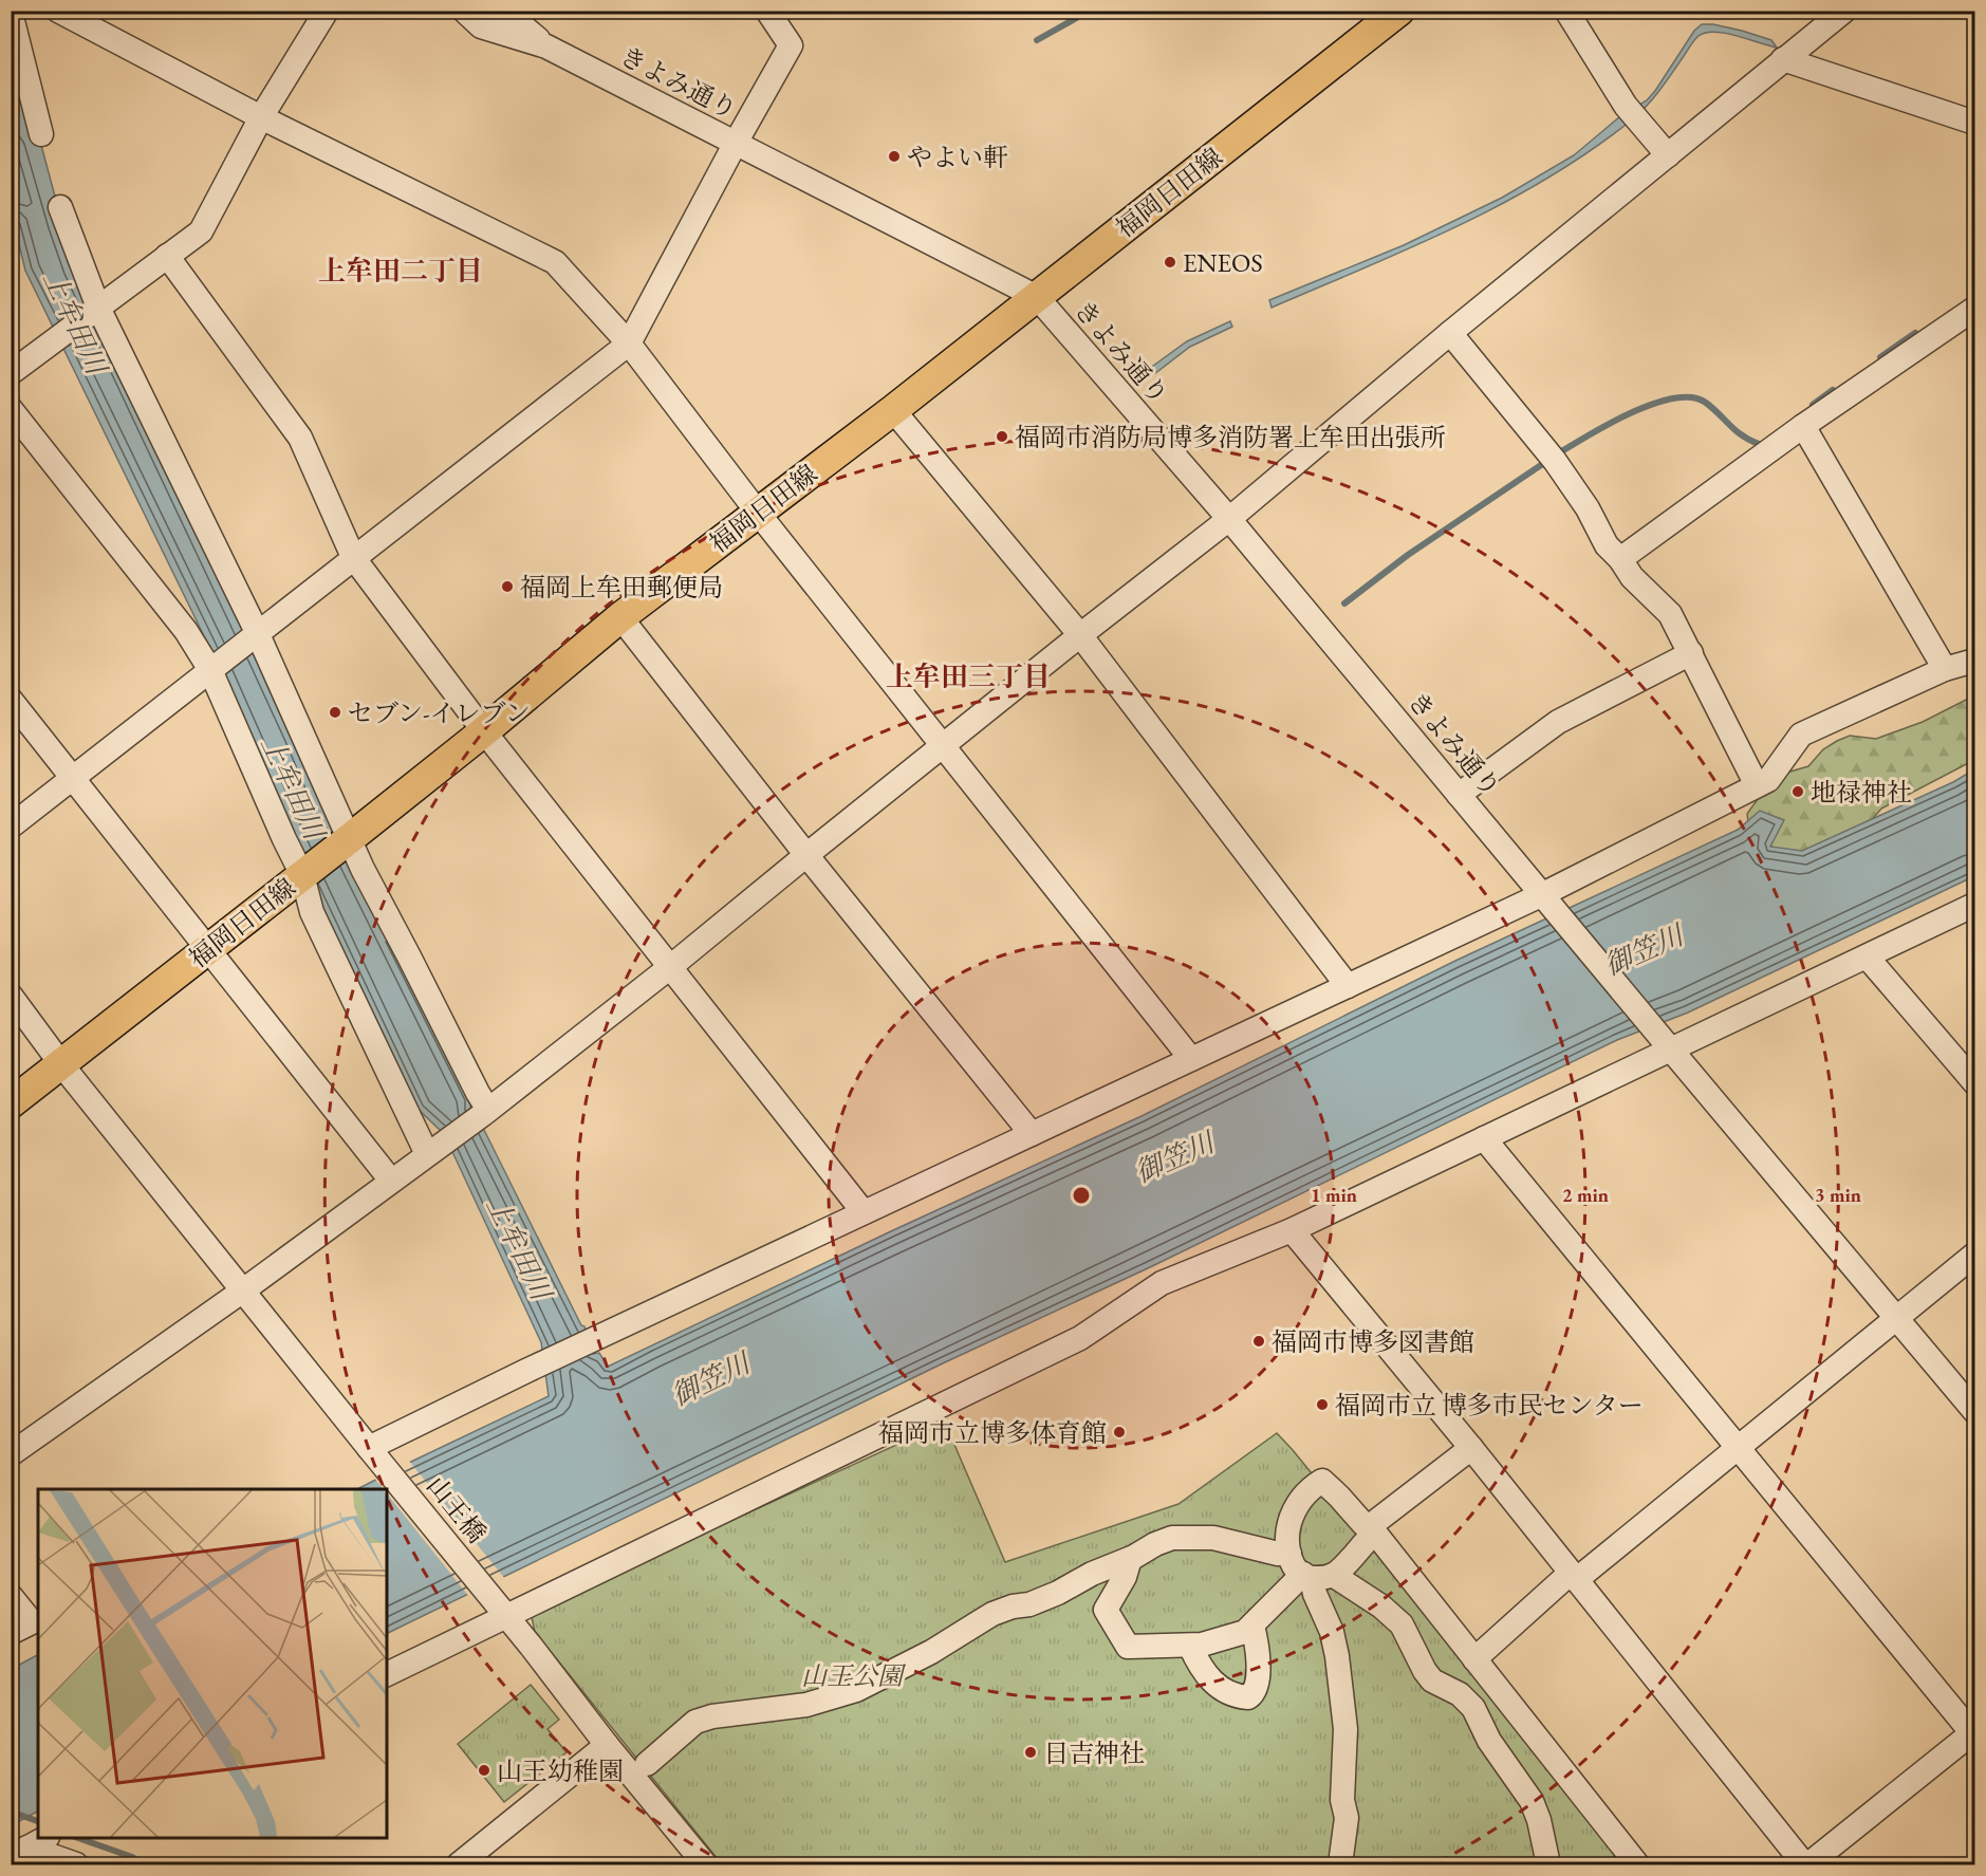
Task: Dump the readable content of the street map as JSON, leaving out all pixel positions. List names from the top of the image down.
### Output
{
  "streets": {
    "main road": ["福岡日田線"],
    "street": ["きよみ通り", "山王橋"]
  },
  "crossings": [
    ["きよみ通り", "福岡日田線"],
    ["福岡日田線", "山王橋"]
  ],
  "districts": ["上牟田二丁目", "上牟田三丁目"],
  "water": ["上牟田川", "御笠川"],
  "parks": ["山王公園"],
  "places": [
    "やよい軒",
    "ENEOS",
    "福岡市消防局博多消防署上牟田出張所",
    "福岡上牟田郵便局",
    "セブン-イレブン",
    "地禄神社",
    "福岡市博多図書館",
    "福岡市立 博多市民センター",
    "福岡市立博多体育館",
    "日吉神社",
    "山王幼稚園"
  ],
  "rings": ["1 min", "2 min", "3 min"]
}
